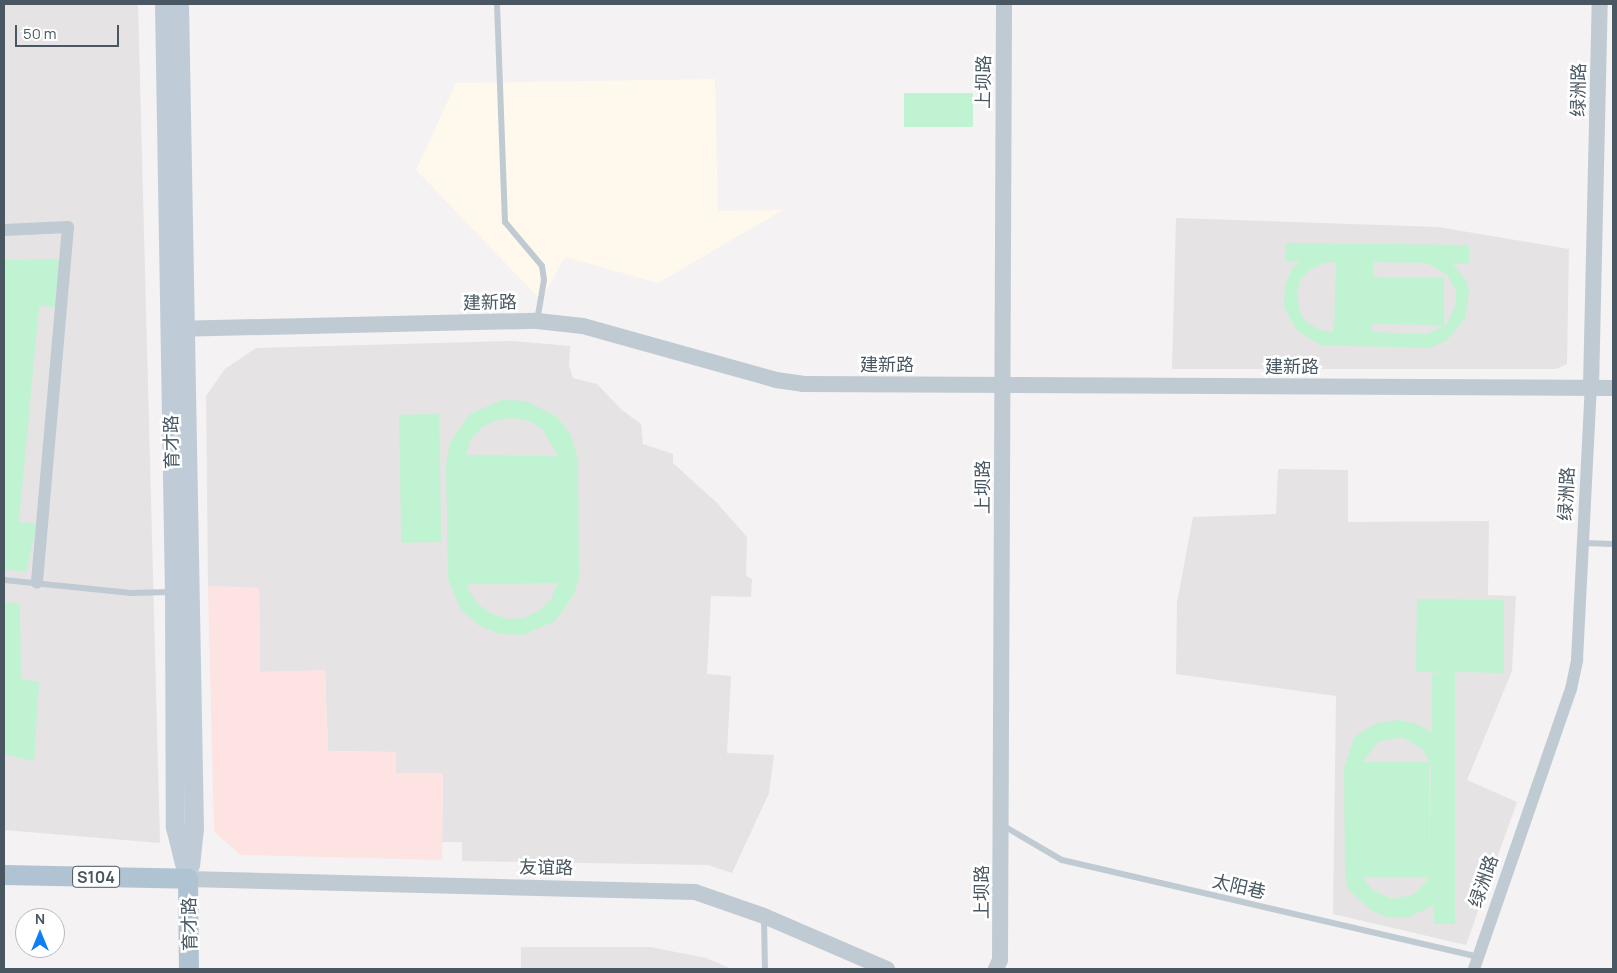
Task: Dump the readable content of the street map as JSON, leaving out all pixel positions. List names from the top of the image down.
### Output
{
  "streets": {
    "main road": ["育才路", "S104"],
    "street": [
      "上坝路",
      "绿洲路",
      "建新路",
      "友谊路"
    ],
    "lane": ["太阳巷"]
  },
  "crossings": [
    ["上坝路", "建新路"],
    ["上坝路", "太阳巷"],
    ["绿洲路", "建新路"],
    ["绿洲路", "太阳巷"],
    ["建新路", "育才路"],
    ["育才路", "友谊路"],
    ["育才路", "S104"],
    ["友谊路", "S104"]
  ],
  "scale_bar": "50 m",
  "north": "top"
}
